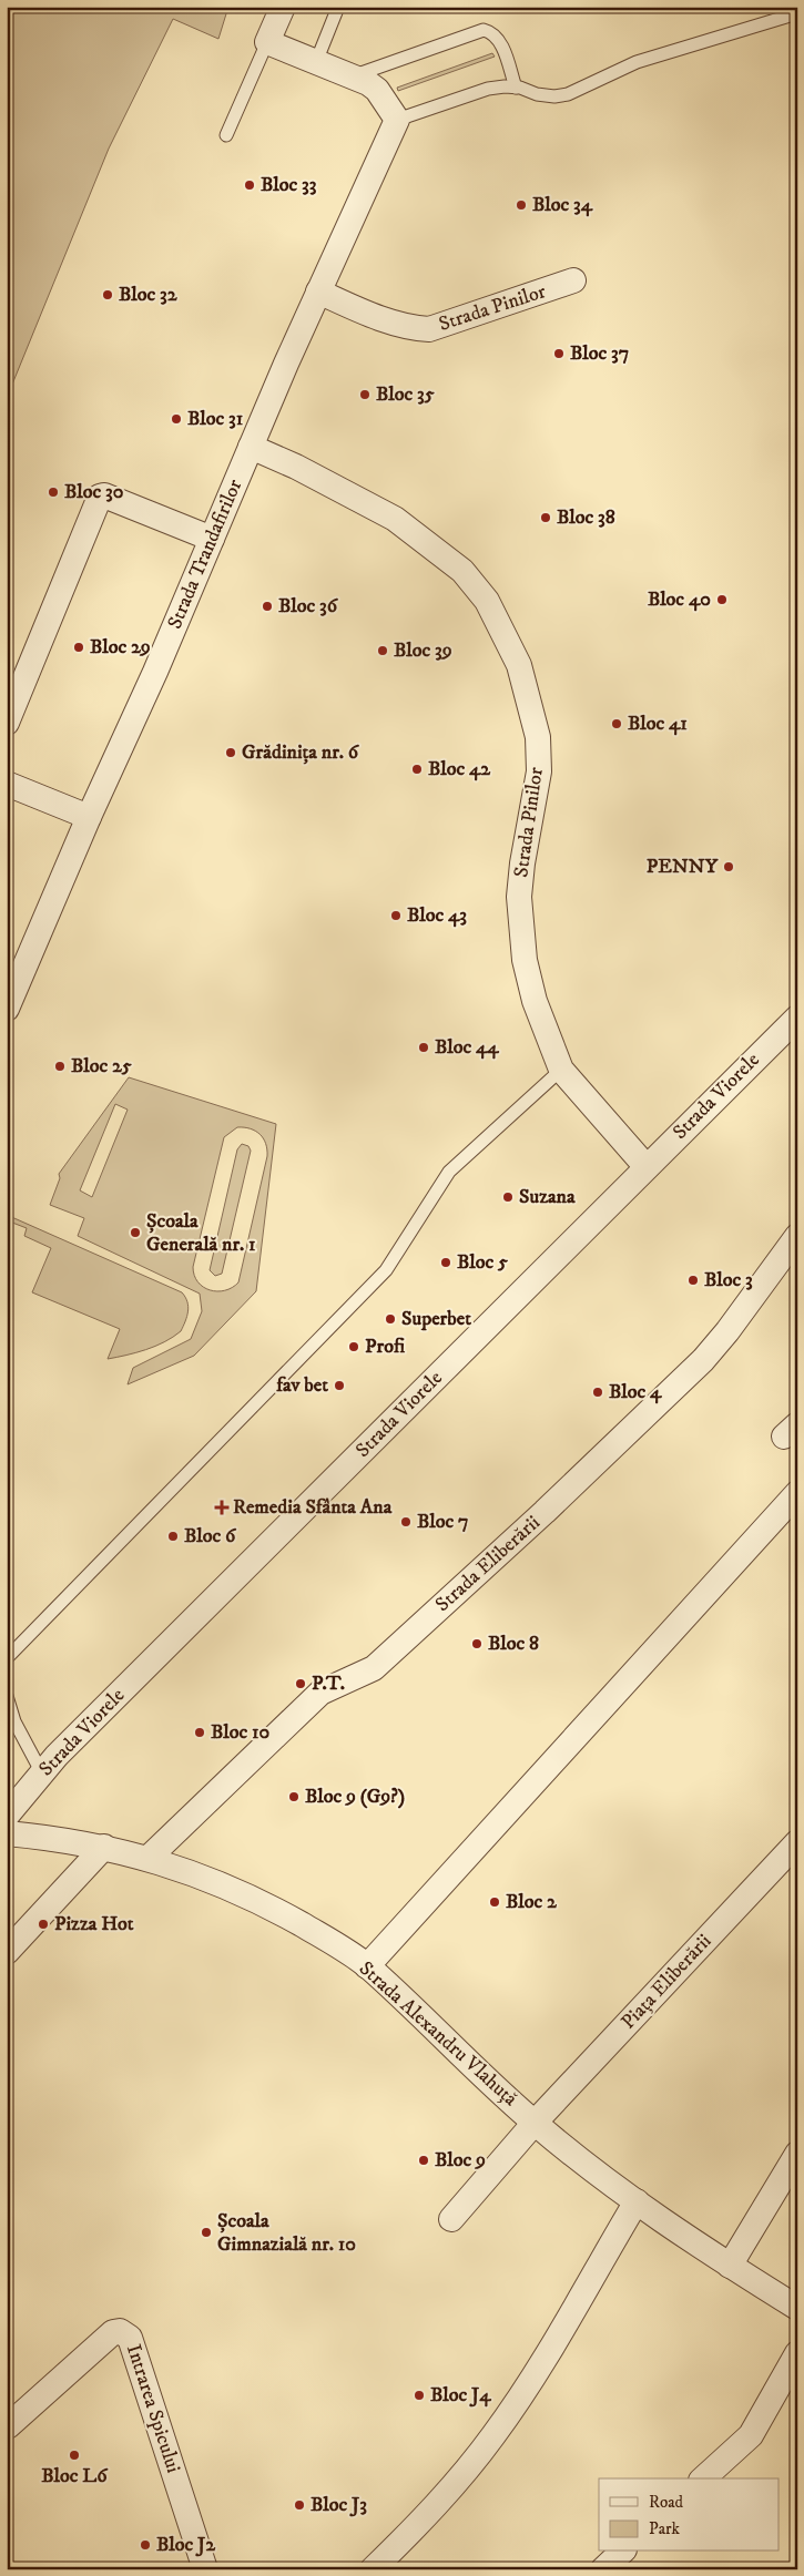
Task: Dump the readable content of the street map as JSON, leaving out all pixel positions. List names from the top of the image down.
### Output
{
  "streets": {
    "street": [
      "Strada Pinilor",
      "Strada Trandafirilor",
      "Strada Viorele",
      "Strada Eliberării",
      "Piața Eliberării",
      "Strada Alexandru Vlahuță",
      "Intrarea Spicului"
    ]
  },
  "crossings": [
    ["Strada Pinilor", "Strada Trandafirilor"],
    ["Strada Pinilor", "Strada Viorele"],
    ["Strada Eliberării", "Strada Alexandru Vlahuță"],
    ["Piața Eliberării", "Strada Alexandru Vlahuță"]
  ],
  "places": {
    "other": [
      "Bloc 33",
      "Bloc 34",
      "Bloc 32",
      "Bloc 37",
      "Bloc 35",
      "Bloc 31",
      "Bloc 30",
      "Bloc 38",
      "Bloc 40",
      "Bloc 36",
      "Bloc 29",
      "Bloc 39",
      "Bloc 41",
      "Grădinița nr. 6",
      "Bloc 42",
      "PENNY",
      "Bloc 43",
      "Bloc 44",
      "Bloc 25",
      "Suzana",
      "Școala Generală nr. 1",
      "Bloc 5",
      "Bloc 3",
      "Superbet",
      "Profi",
      "fav bet",
      "Bloc 4",
      "Bloc 7",
      "Bloc 6",
      "Bloc 8",
      "P.T.",
      "Bloc 10",
      "Bloc 9 (G9?)",
      "Bloc 2",
      "Pizza Hot",
      "Bloc 9",
      "Școala Gimnazială nr. 10",
      "Bloc J4",
      "Bloc L6",
      "Bloc J3",
      "Bloc J2"
    ],
    "health": ["Remedia Sfânta Ana"]
  },
  "legend": ["Road", "Park"]
}
